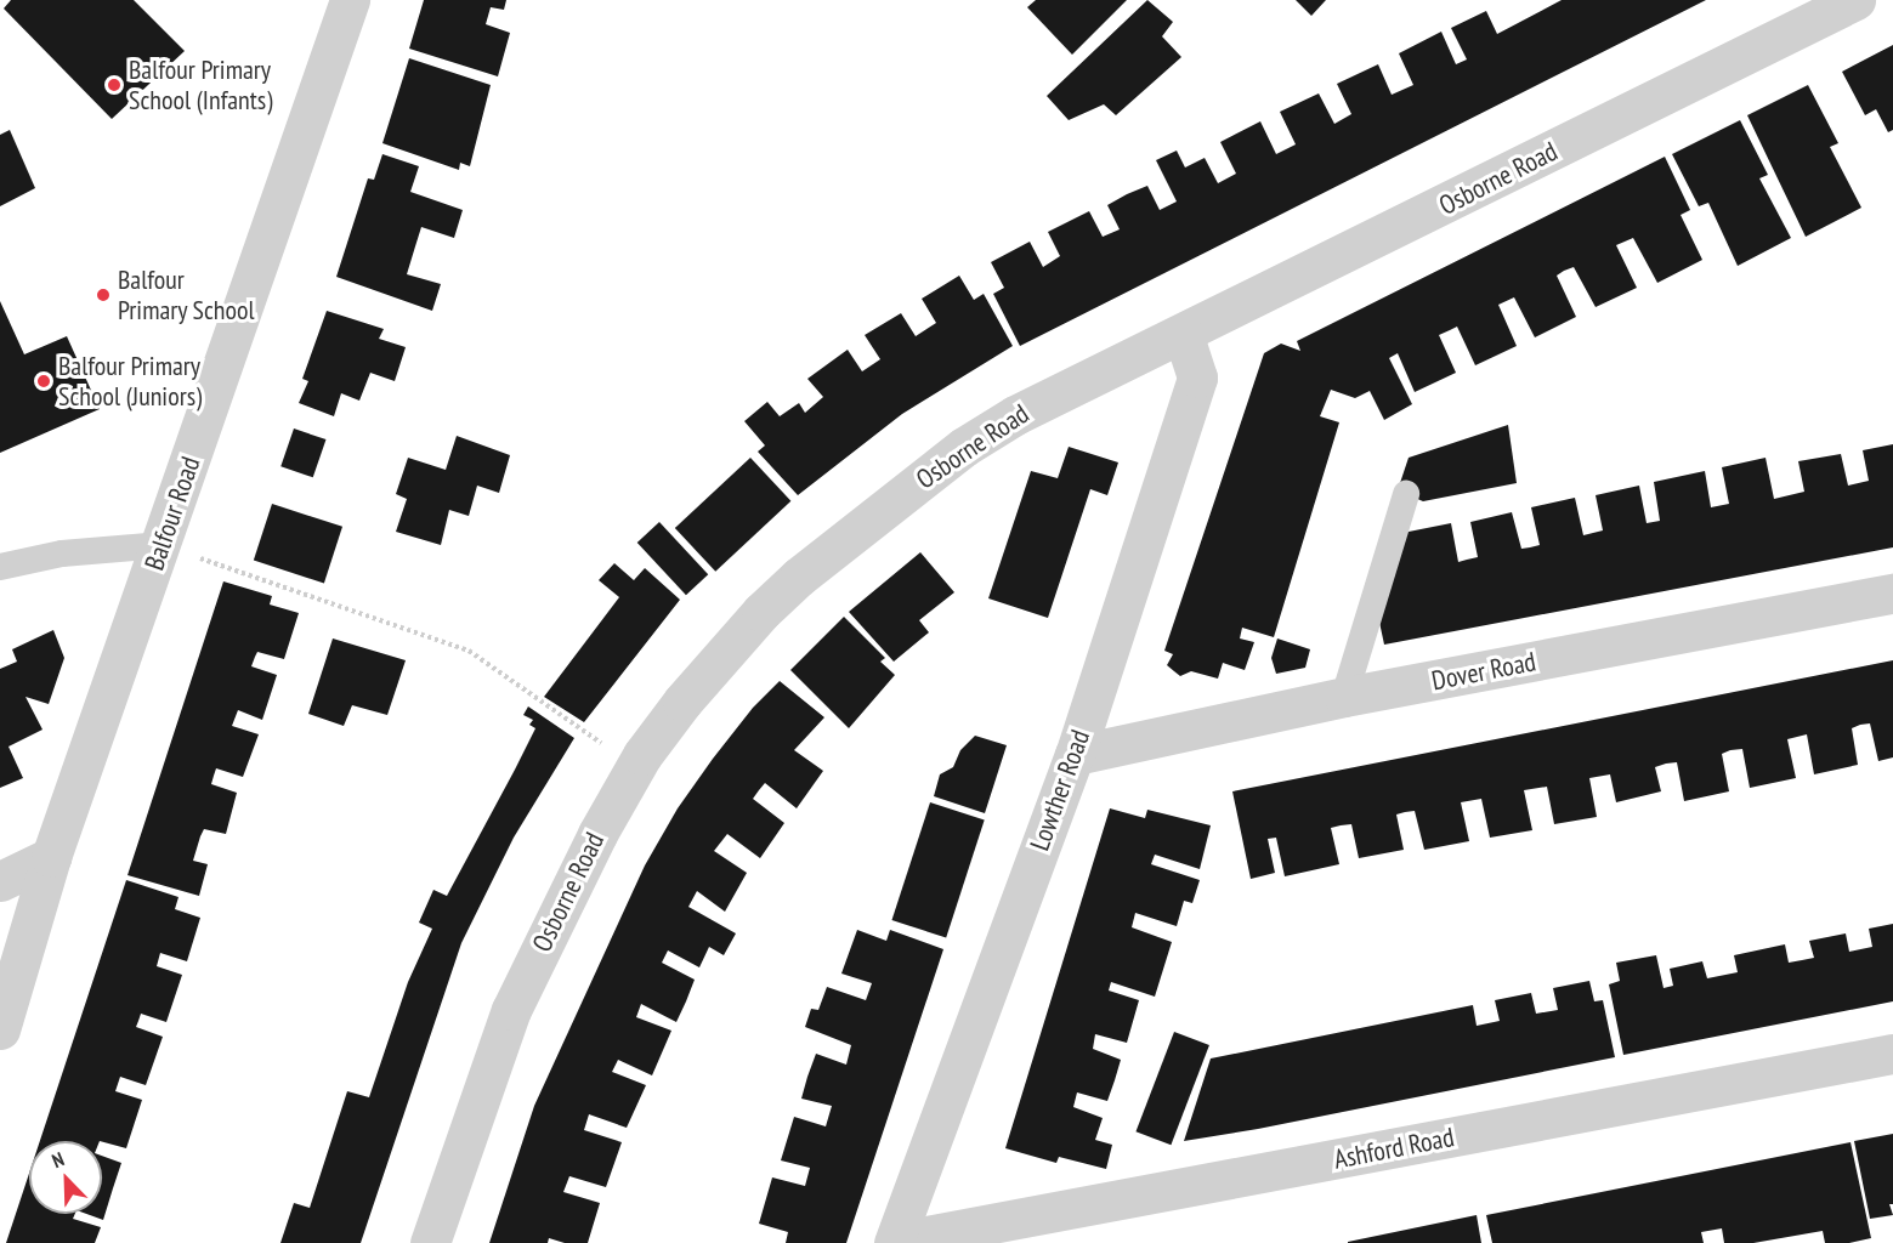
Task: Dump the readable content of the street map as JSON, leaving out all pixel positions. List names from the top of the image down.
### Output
{
  "streets": {
    "street": [
      "Osborne Road",
      "Balfour Road",
      "Dover Road",
      "Lowther Road",
      "Ashford Road"
    ]
  },
  "crossings": [
    ["Osborne Road", "Lowther Road"],
    ["Dover Road", "Lowther Road"],
    ["Lowther Road", "Ashford Road"]
  ],
  "places": ["Balfour Primary School (Infants)", "Balfour Primary School", "Balfour Primary School (Juniors)"],
  "north": "top left"
}
